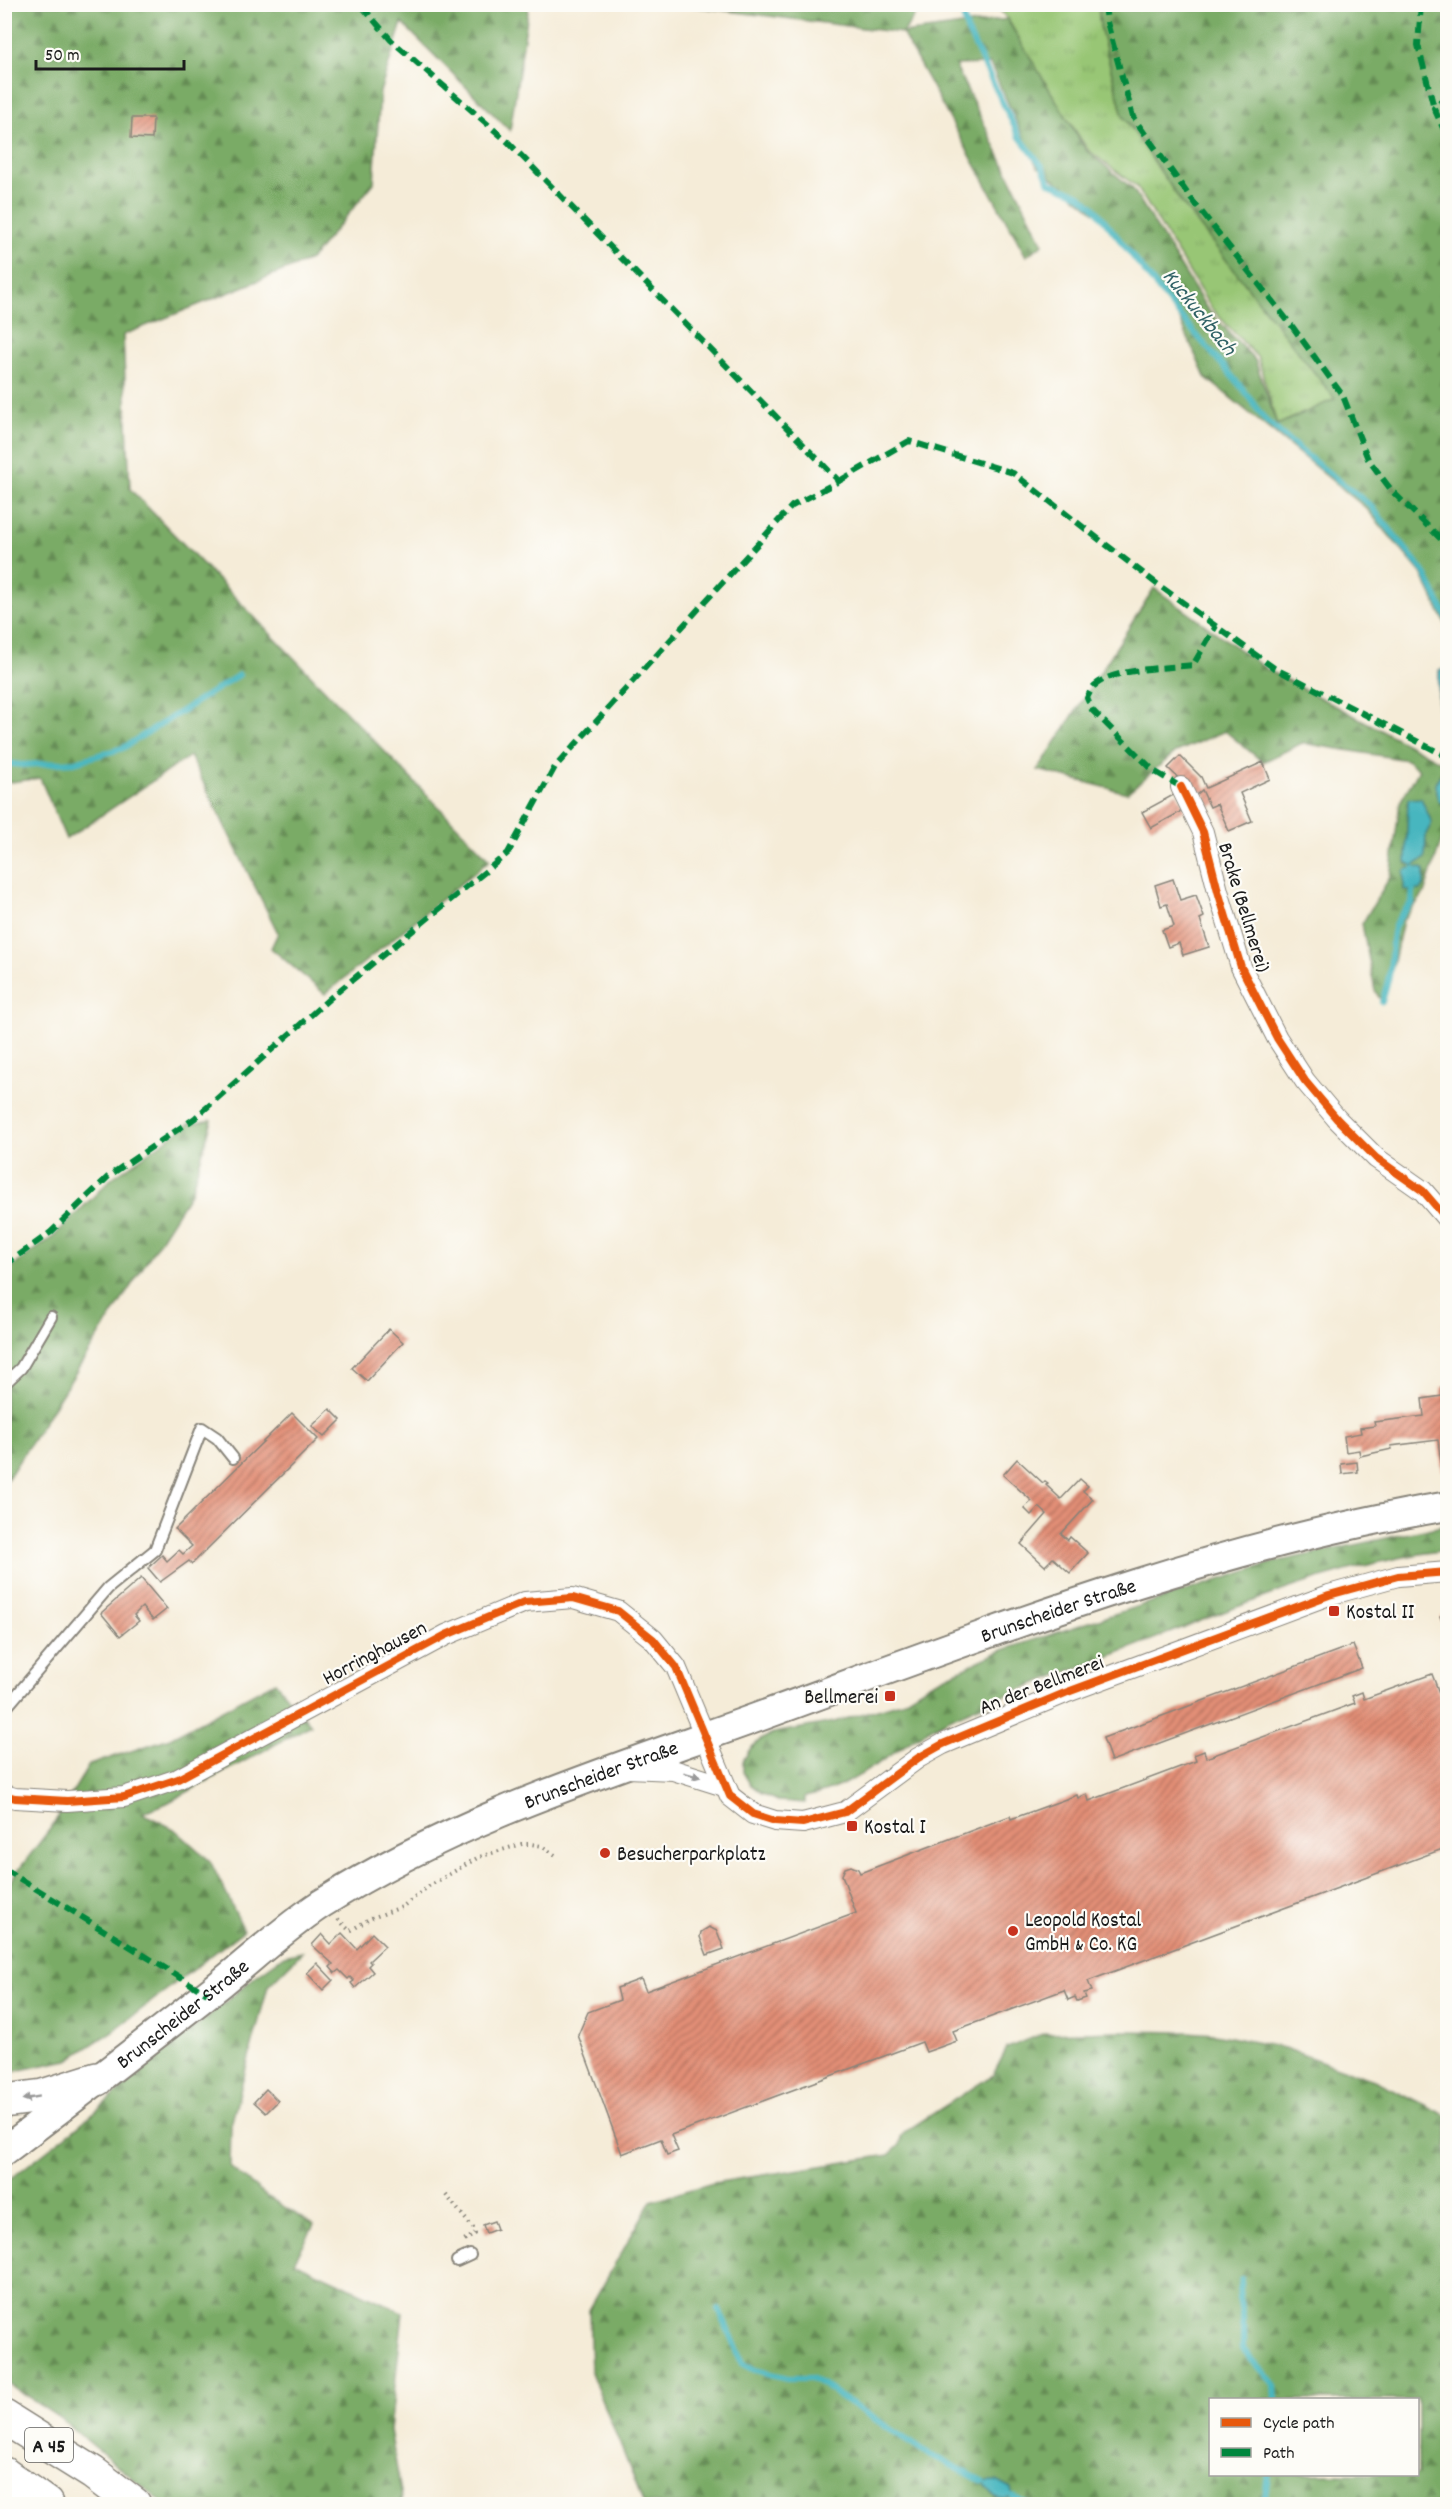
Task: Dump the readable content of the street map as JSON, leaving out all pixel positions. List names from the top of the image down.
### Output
{
  "streets": {
    "highway": ["A 45"],
    "main road": ["Brunscheider Straße"],
    "street": ["Brake (Bellmerei)", "Horringhausen", "An der Bellmerei"]
  },
  "crossings": [
    ["Brunscheider Straße", "Horringhausen"],
    ["Brunscheider Straße", "An der Bellmerei"],
    ["Horringhausen", "An der Bellmerei"]
  ],
  "water": ["Kuckuckbach"],
  "places": {
    "transit": ["Kostal II", "Bellmerei", "Kostal I"],
    "other": ["Besucherparkplatz", "Leopold Kostal GmbH & Co. KG"]
  },
  "legend": ["Cycle path", "Path"],
  "scale_bar": "50 m"
}
